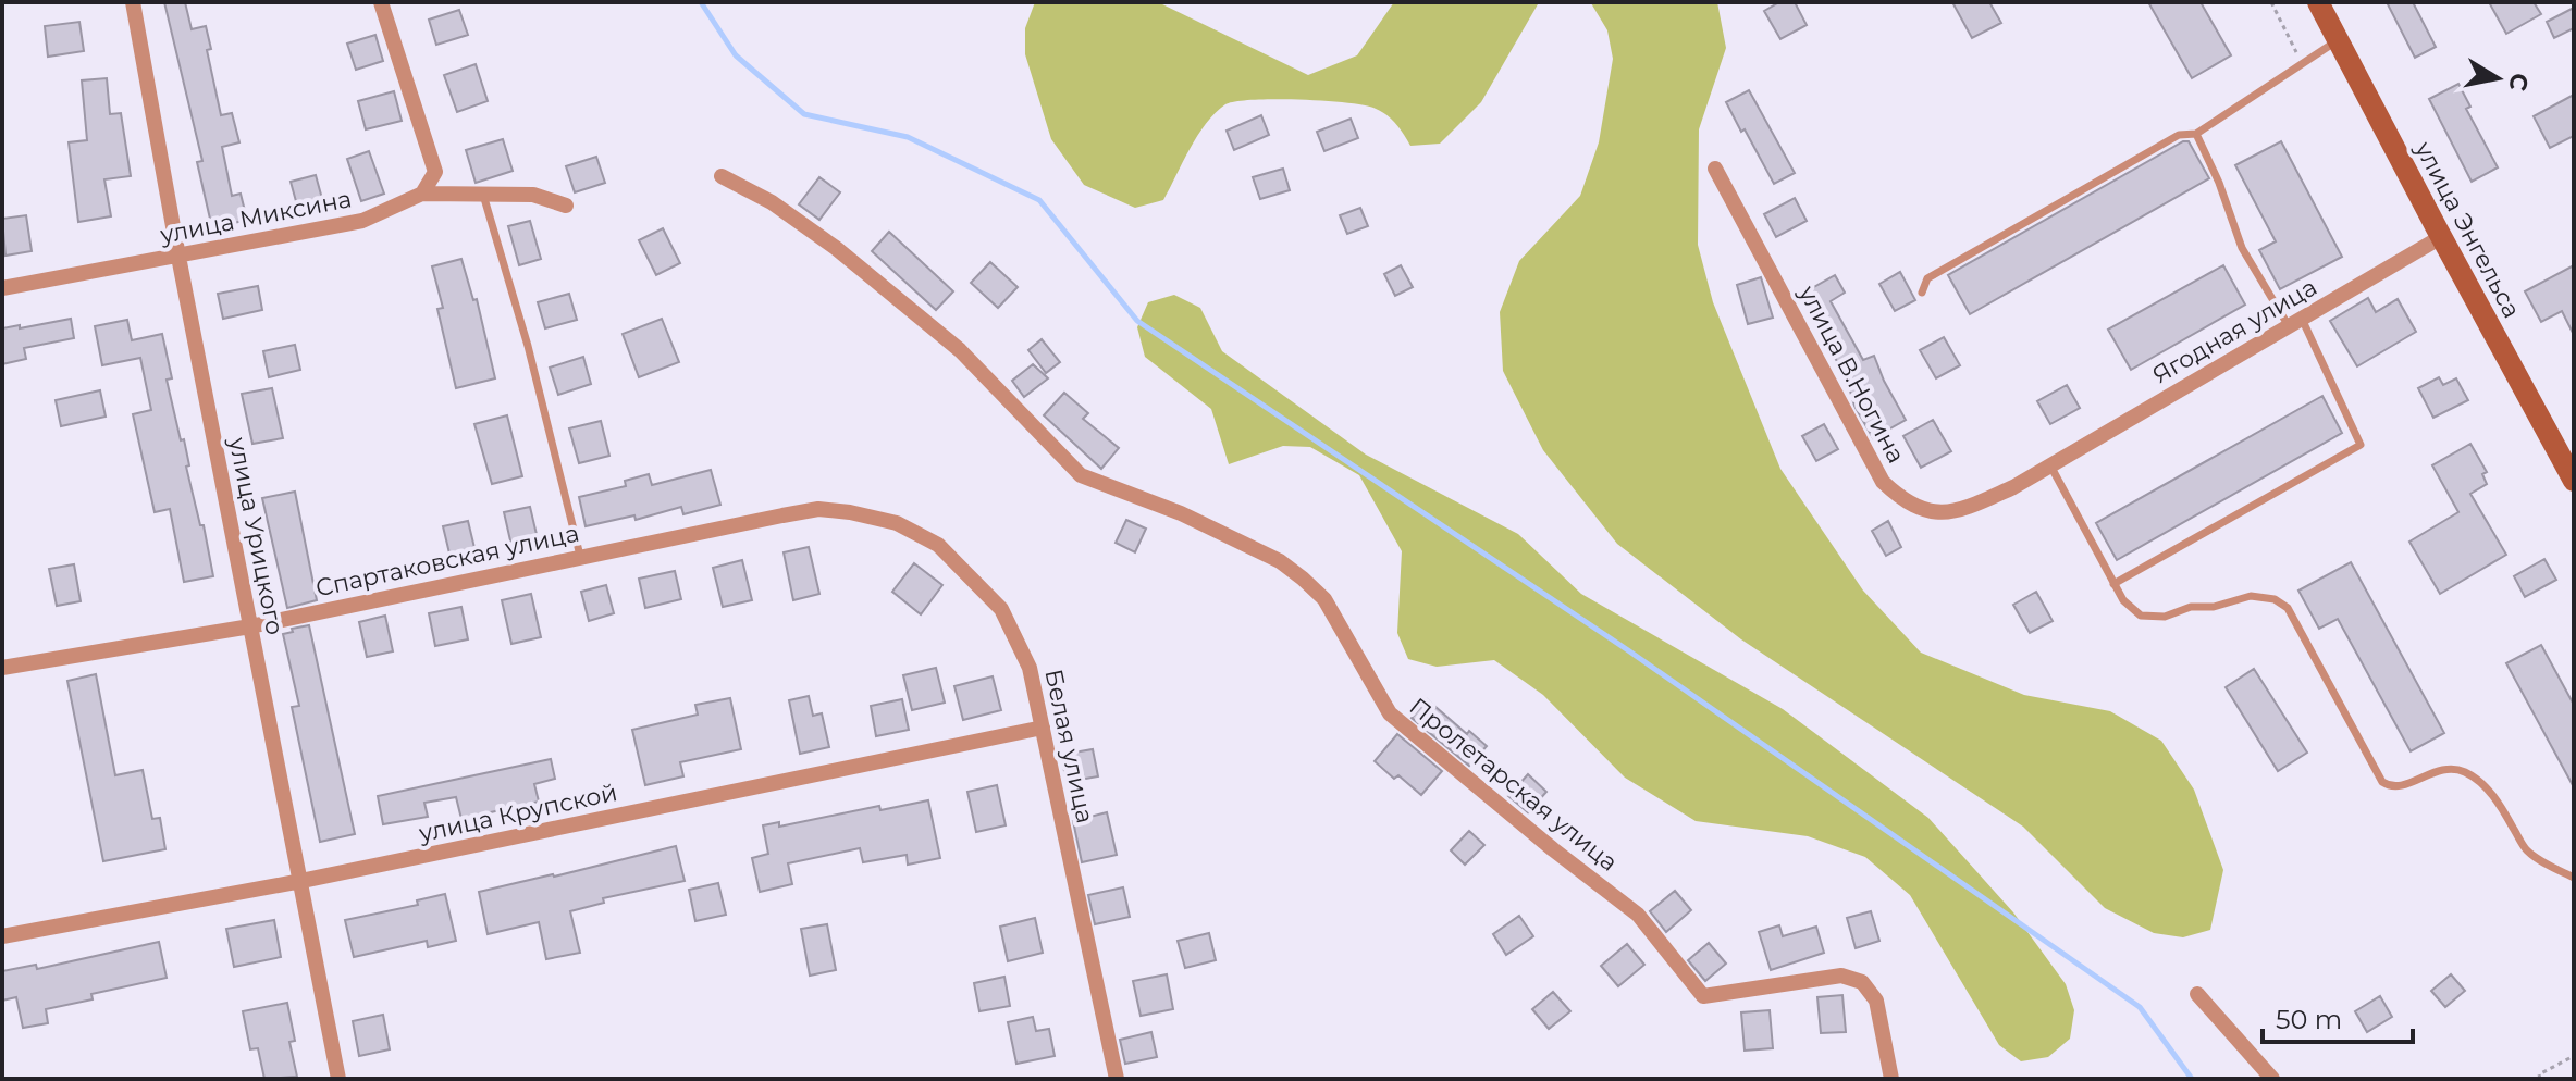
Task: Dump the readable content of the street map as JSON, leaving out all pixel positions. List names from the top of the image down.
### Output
{
  "streets": {
    "main road": ["улица Энгельса"],
    "street": [
      "улица Миксина",
      "Ягодная улица",
      "улица В.Ногина",
      "улица Урицкого",
      "Спартаковская улица",
      "Белая улица",
      "Пролетарская улица",
      "улица Крупской"
    ]
  },
  "crossings": [
    ["улица Миксина", "улица Урицкого"],
    ["улица Энгельса", "Ягодная улица"],
    ["Ягодная улица", "улица В.Ногина"],
    ["улица Урицкого", "Спартаковская улица"],
    ["улица Урицкого", "улица Крупской"],
    ["Спартаковская улица", "Белая улица"],
    ["Белая улица", "улица Крупской"]
  ],
  "scale_bar": "50 m",
  "north": "right"
}
